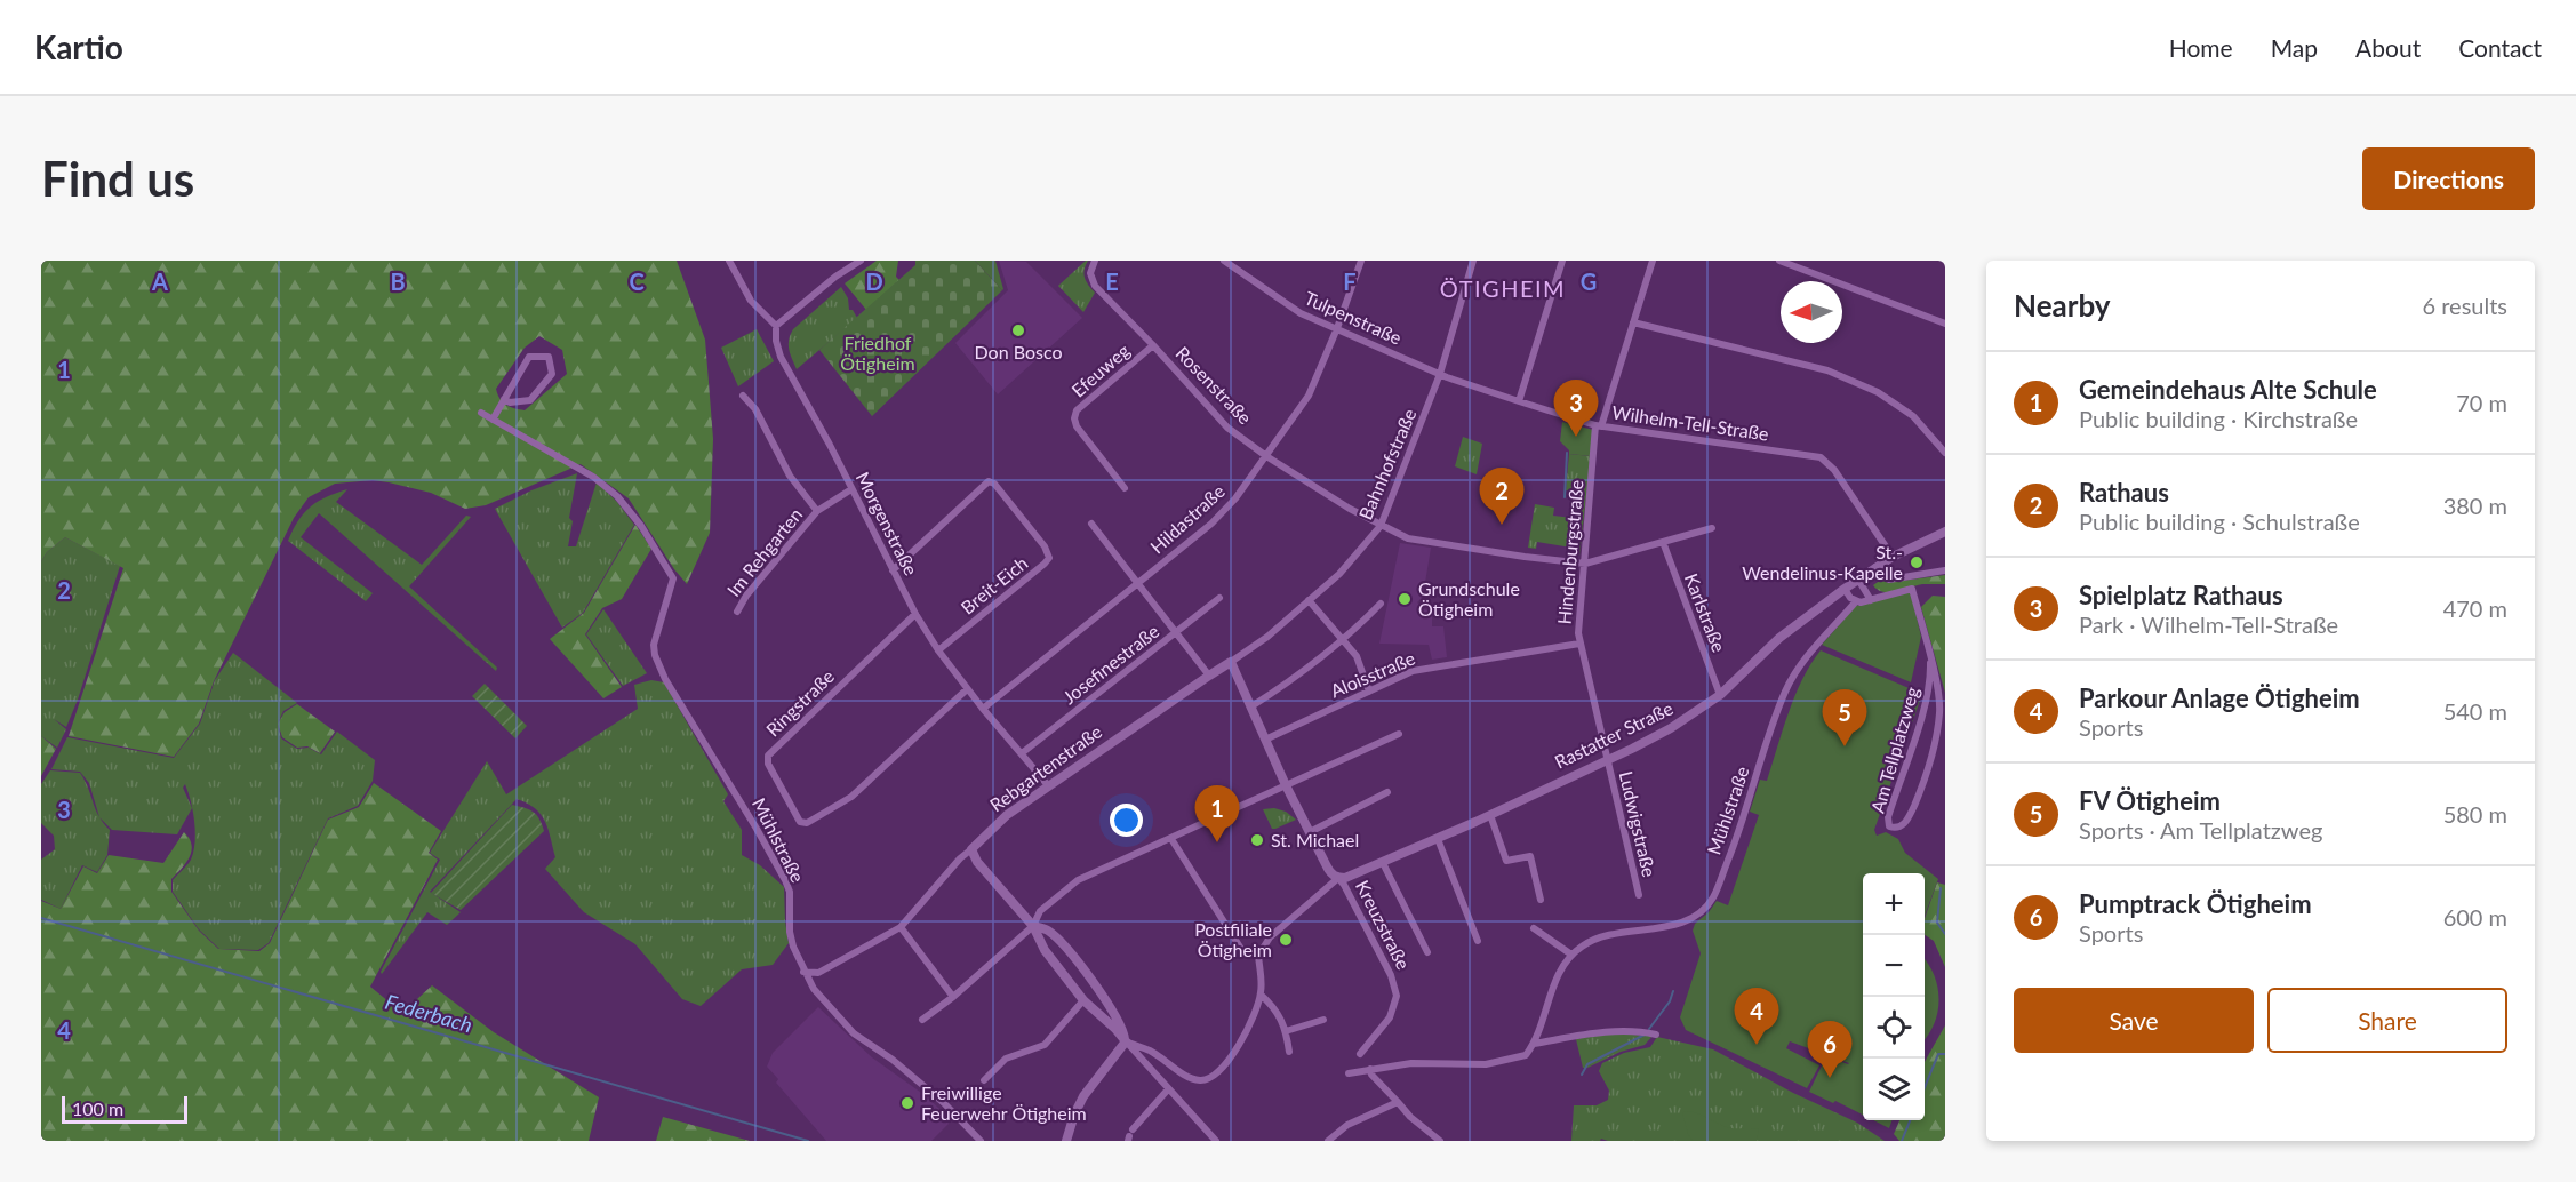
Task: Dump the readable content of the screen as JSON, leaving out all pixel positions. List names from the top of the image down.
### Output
{
  "streets": {
    "street": [
      "Tulpenstraße",
      "Efeuweg",
      "Rosenstraße",
      "Wilhelm-Tell-Straße",
      "Bahnhofstraße",
      "Hildastraße",
      "Morgenstraße",
      "Im Rehgarten",
      "Hindenburgstraße",
      "Breit-Eich",
      "Karlstraße",
      "Josefinestraße",
      "Aloisstraße",
      "Ringstraße",
      "Rastatter Straße",
      "Am Tellplatzweg",
      "Rebgartenstraße",
      "Mühlstraße",
      "Ludwigstraße",
      "Kreuzstraße"
    ]
  },
  "crossings": [
    ["Tulpenstraße", "Wilhelm-Tell-Straße"],
    ["Tulpenstraße", "Bahnhofstraße"],
    ["Tulpenstraße", "Hildastraße"],
    ["Efeuweg", "Rosenstraße"],
    ["Rosenstraße", "Bahnhofstraße"],
    ["Rosenstraße", "Hildastraße"],
    ["Rosenstraße", "Hindenburgstraße"],
    ["Wilhelm-Tell-Straße", "Bahnhofstraße"],
    ["Wilhelm-Tell-Straße", "Hindenburgstraße"],
    ["Wilhelm-Tell-Straße", "Rastatter Straße"],
    ["Bahnhofstraße", "Rebgartenstraße"],
    ["Bahnhofstraße", "Kreuzstraße"],
    ["Hildastraße", "Morgenstraße"],
    ["Morgenstraße", "Im Rehgarten"],
    ["Morgenstraße", "Breit-Eich"],
    ["Morgenstraße", "Josefinestraße"],
    ["Morgenstraße", "Ringstraße"],
    ["Morgenstraße", "Rebgartenstraße"],
    ["Hindenburgstraße", "Aloisstraße"],
    ["Hindenburgstraße", "Rastatter Straße"],
    ["Hindenburgstraße", "Ludwigstraße"],
    ["Karlstraße", "Rastatter Straße"],
    ["Aloisstraße", "Kreuzstraße"],
    ["Rastatter Straße", "Ludwigstraße"],
    ["Rastatter Straße", "Kreuzstraße"],
    ["Am Tellplatzweg", "Mühlstraße"],
    ["Rebgartenstraße", "Mühlstraße"],
    ["Rebgartenstraße", "Kreuzstraße"]
  ],
  "districts": ["ÖTIGHEIM"],
  "water": ["Federbach"],
  "parks": ["Friedhof Ötigheim"],
  "places": [
    "Don Bosco",
    "St.- Wendelinus-Kapelle",
    "Grundschule Ötigheim",
    "St. Michael",
    "Postfiliale Ötigheim",
    "Freiwillige Feuerwehr Ötigheim"
  ],
  "scale_bar": "100 m",
  "north": "left",
  "page": {
    "header": "Kartio",
    "nav": [
      "Home",
      "Map",
      "About",
      "Contact"
    ],
    "buttons": [
      "Directions",
      ["Save", "Share"]
    ],
    "title": "Find us",
    "heading": ["Nearby", "6 results"],
    "list": [
      {
        "mark": "1",
        "name": "Gemeindehaus Alte Schule",
        "note": "Public building · Kirchstraße",
        "value": "70 m"
      },
      {
        "mark": "2",
        "name": "Rathaus",
        "note": "Public building · Schulstraße",
        "value": "380 m"
      },
      {
        "mark": "3",
        "name": "Spielplatz Rathaus",
        "note": "Park · Wilhelm-Tell-Straße",
        "value": "470 m"
      },
      {
        "mark": "4",
        "name": "Parkour Anlage Ötigheim",
        "note": "Sports",
        "value": "540 m"
      },
      {
        "mark": "5",
        "name": "FV Ötigheim",
        "note": "Sports · Am Tellplatzweg",
        "value": "580 m"
      },
      {
        "mark": "6",
        "name": "Pumptrack Ötigheim",
        "note": "Sports",
        "value": "600 m"
      }
    ],
    "pins": [
      "3",
      "2",
      "5",
      "1",
      "4",
      "6"
    ],
    "map_buttons": ["+", "−"],
    "scale": "100 m"
  },
  "grid": {
    "columns": [
      "A",
      "B",
      "C",
      "D",
      "E",
      "F",
      "G"
    ],
    "rows": [
      "1",
      "2",
      "3",
      "4"
    ]
  }
}
